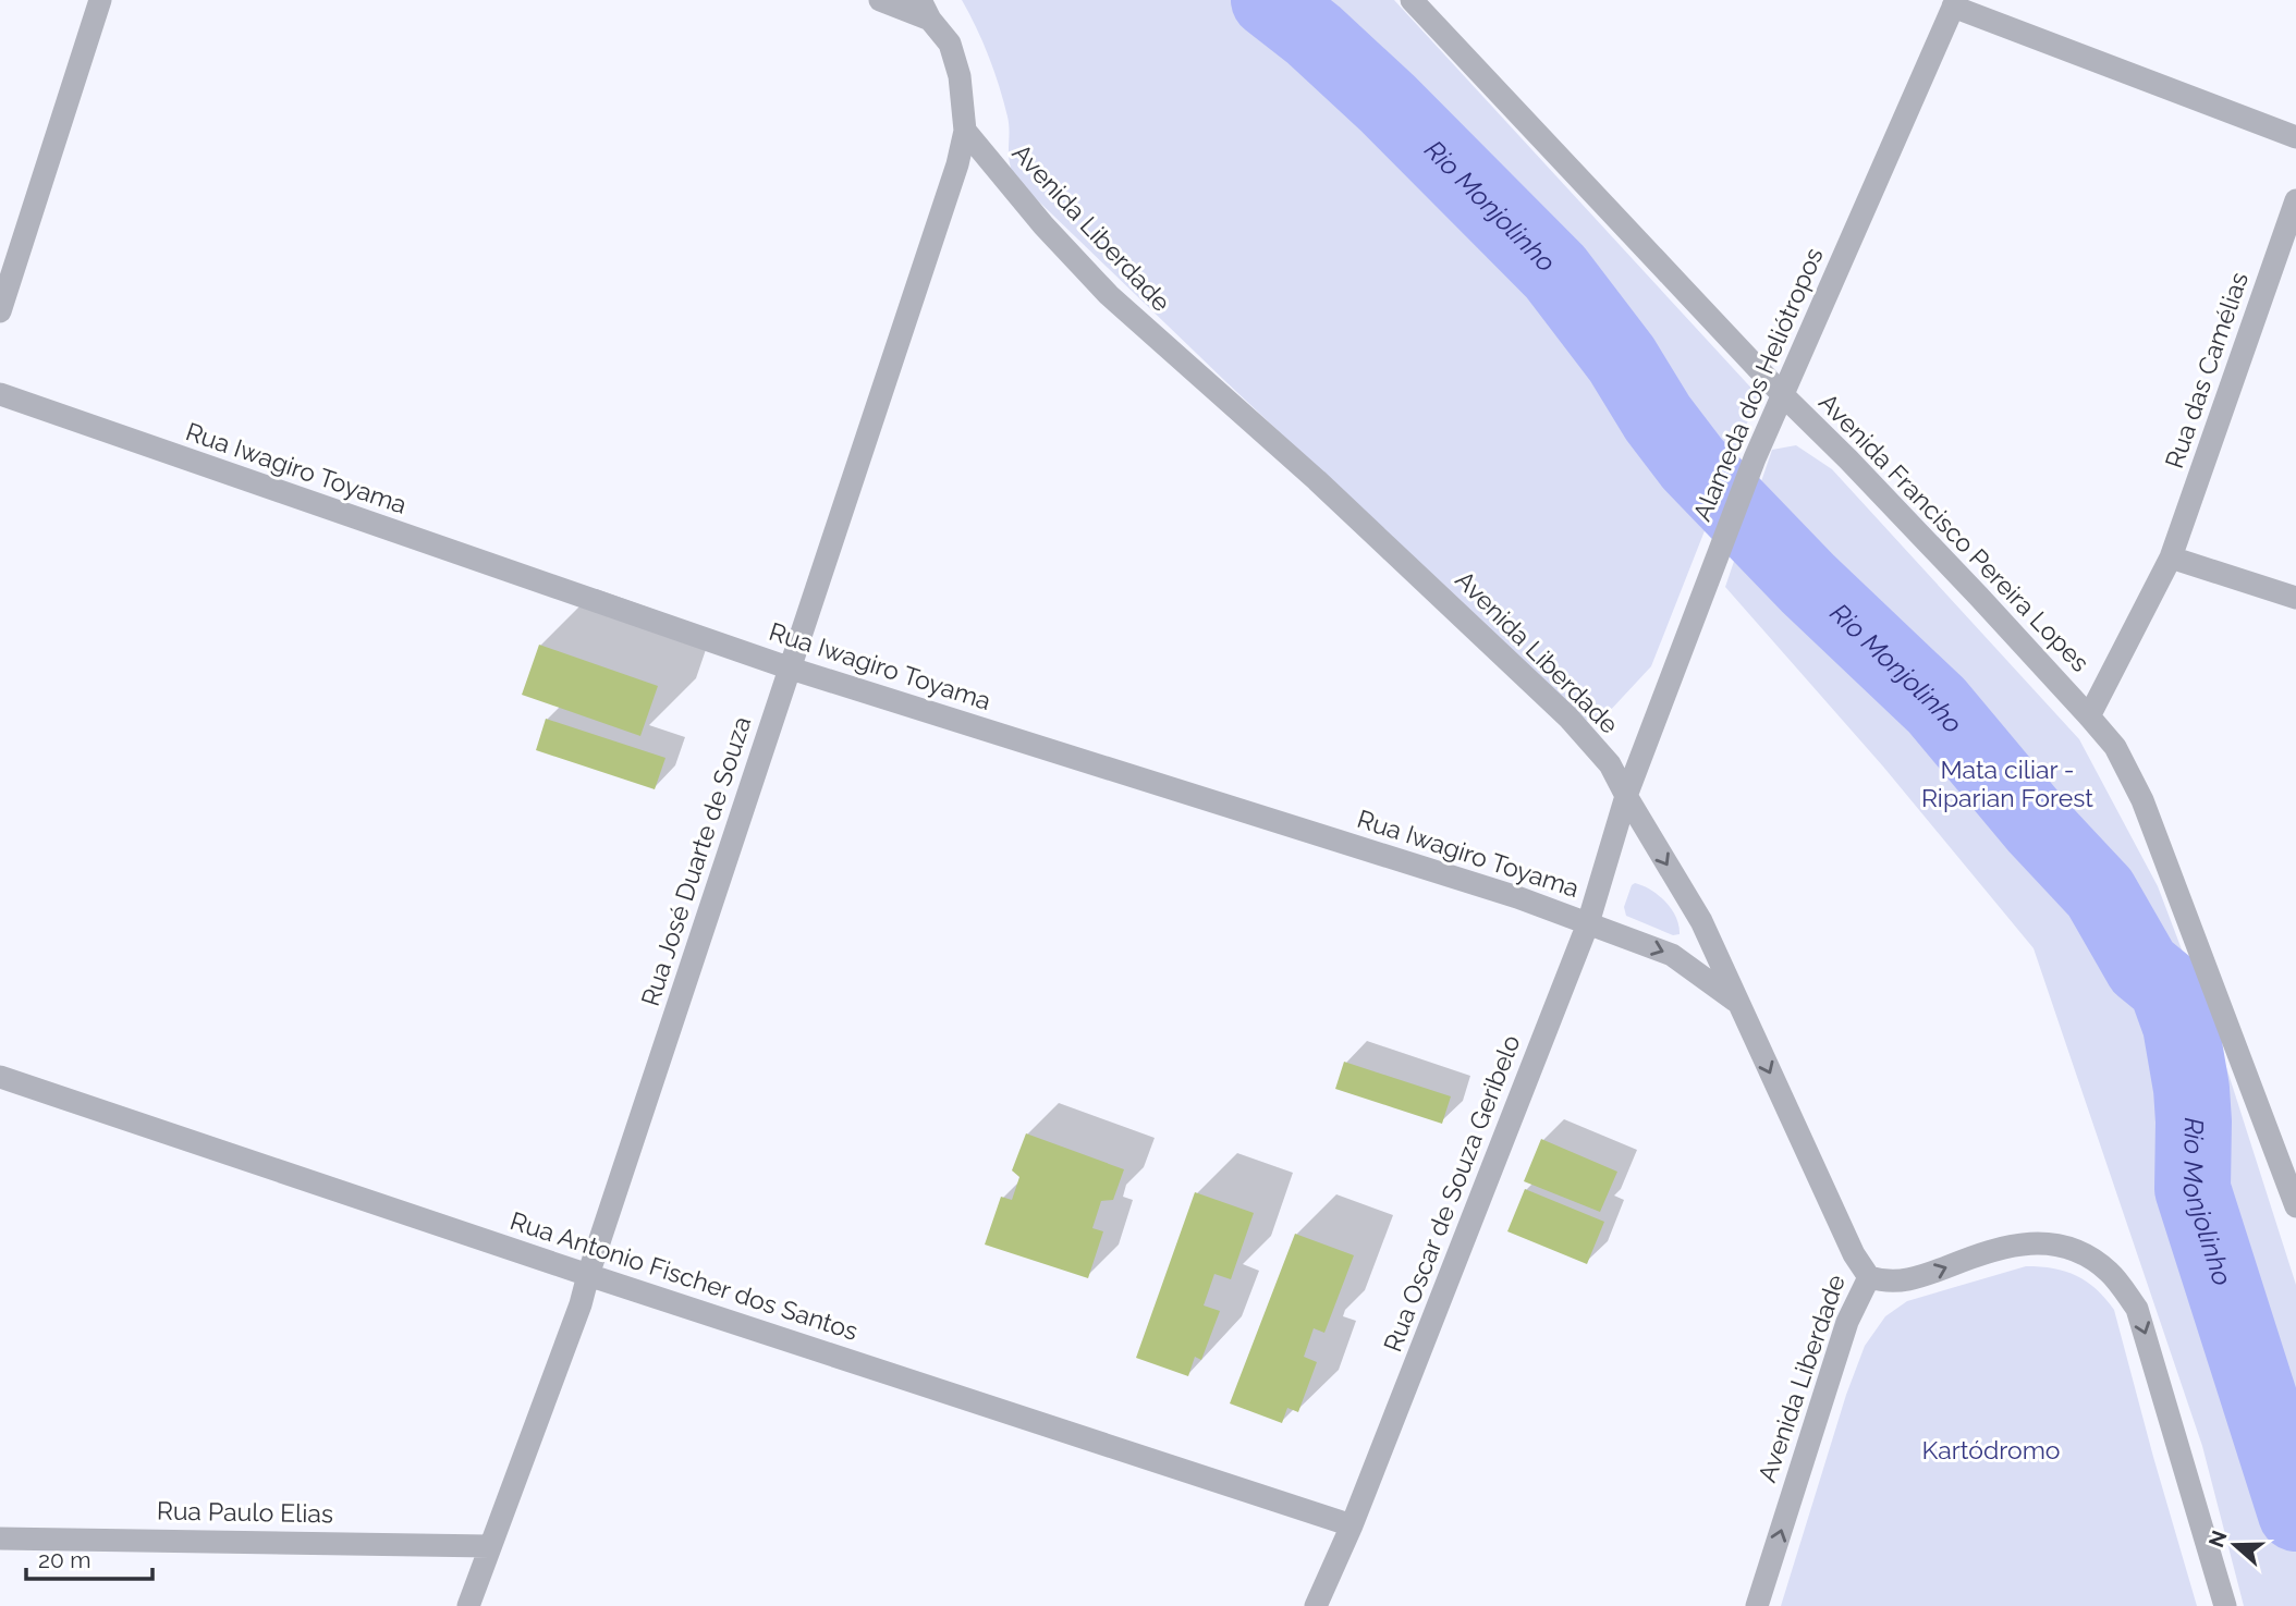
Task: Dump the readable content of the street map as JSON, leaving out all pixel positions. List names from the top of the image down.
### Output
{
  "streets": {
    "street": [
      "Avenida Liberdade",
      "Rua das Camélias",
      "Alameda dos Heliótropos",
      "Rua Iwagiro Toyama",
      "Avenida Francisco Pereira Lopes",
      "Rua José Duarte de Souza",
      "Rua Oscar de Souza Geribelo",
      "Rua Antonio Fischer dos Santos",
      "Rua Paulo Elias"
    ]
  },
  "crossings": [
    ["Avenida Liberdade", "Alameda dos Heliótropos"],
    ["Avenida Liberdade", "Rua Iwagiro Toyama"],
    ["Avenida Liberdade", "Rua José Duarte de Souza"],
    ["Avenida Liberdade", "Rua Oscar de Souza Geribelo"],
    ["Rua das Camélias", "Avenida Francisco Pereira Lopes"],
    ["Alameda dos Heliótropos", "Avenida Francisco Pereira Lopes"],
    ["Alameda dos Heliótropos", "Rua Oscar de Souza Geribelo"],
    ["Rua Iwagiro Toyama", "Rua José Duarte de Souza"],
    ["Rua Iwagiro Toyama", "Rua Oscar de Souza Geribelo"],
    ["Rua José Duarte de Souza", "Rua Antonio Fischer dos Santos"],
    ["Rua José Duarte de Souza", "Rua Paulo Elias"],
    ["Rua Oscar de Souza Geribelo", "Rua Antonio Fischer dos Santos"]
  ],
  "water": ["Rio Monjolinho"],
  "parks": ["Mata ciliar - Riparian Forest", "Kartódromo"],
  "scale_bar": "20 m",
  "north": "left"
}
